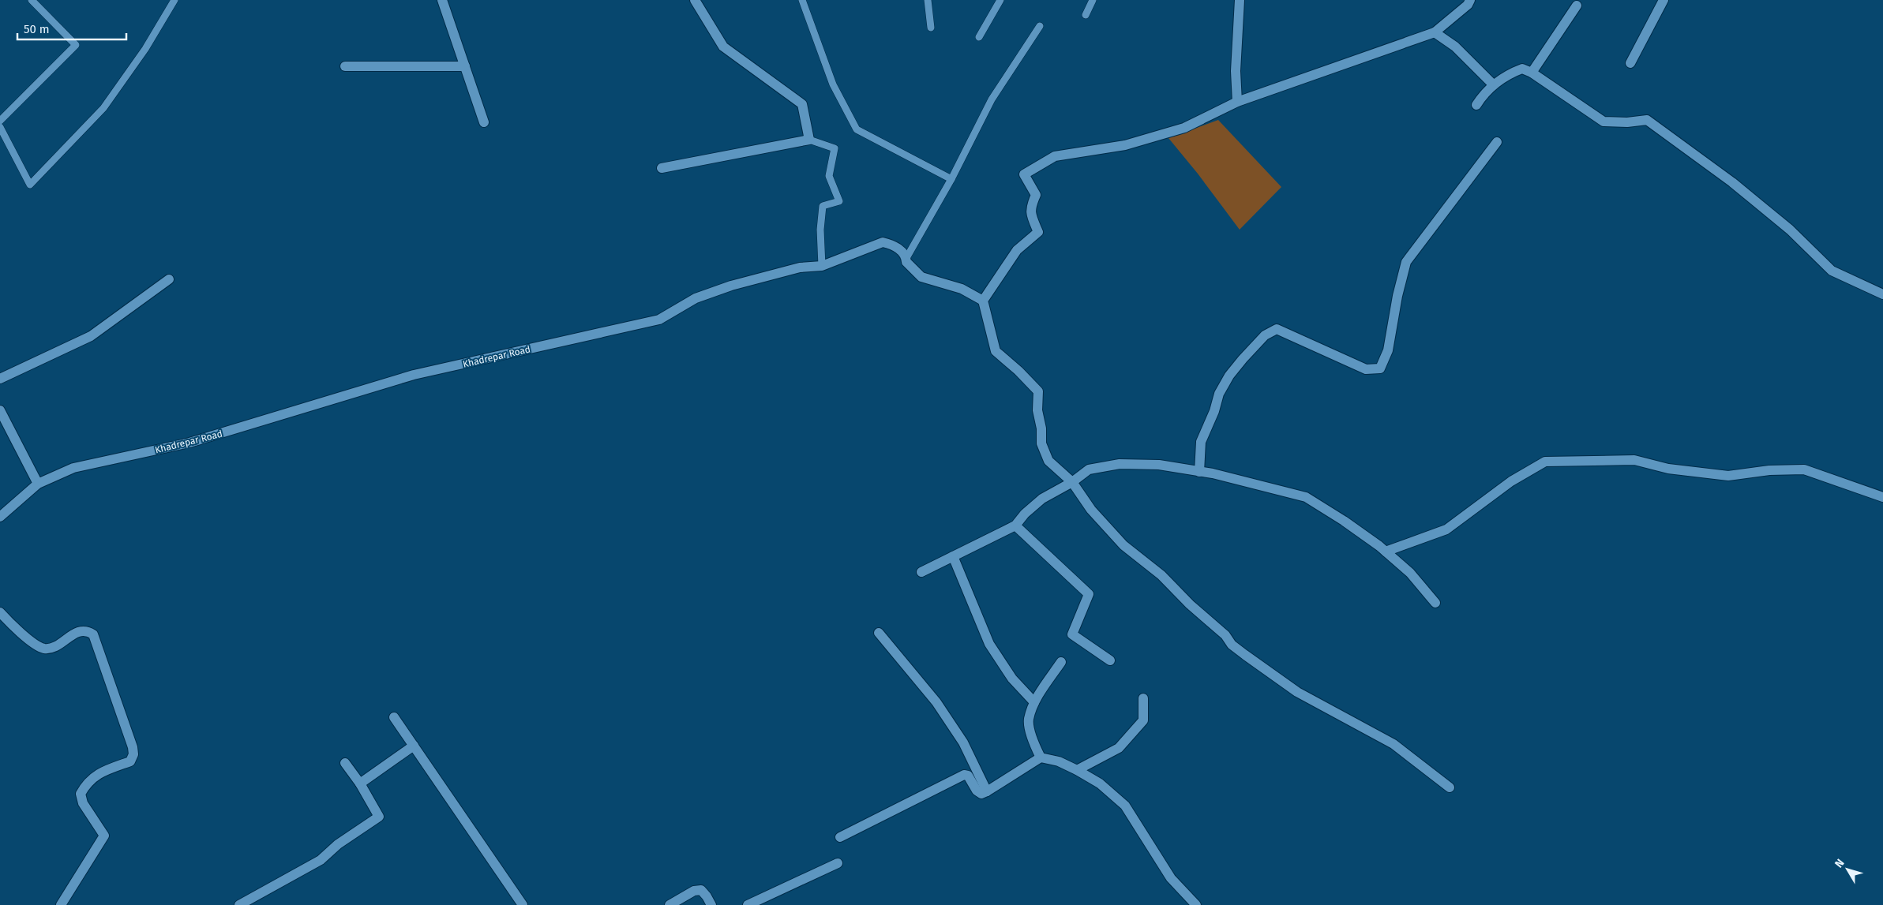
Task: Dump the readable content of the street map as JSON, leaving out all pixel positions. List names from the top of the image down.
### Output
{
  "streets": {
    "street": ["Khadrepar Road"]
  },
  "scale_bar": "50 m",
  "north": "top left"
}
